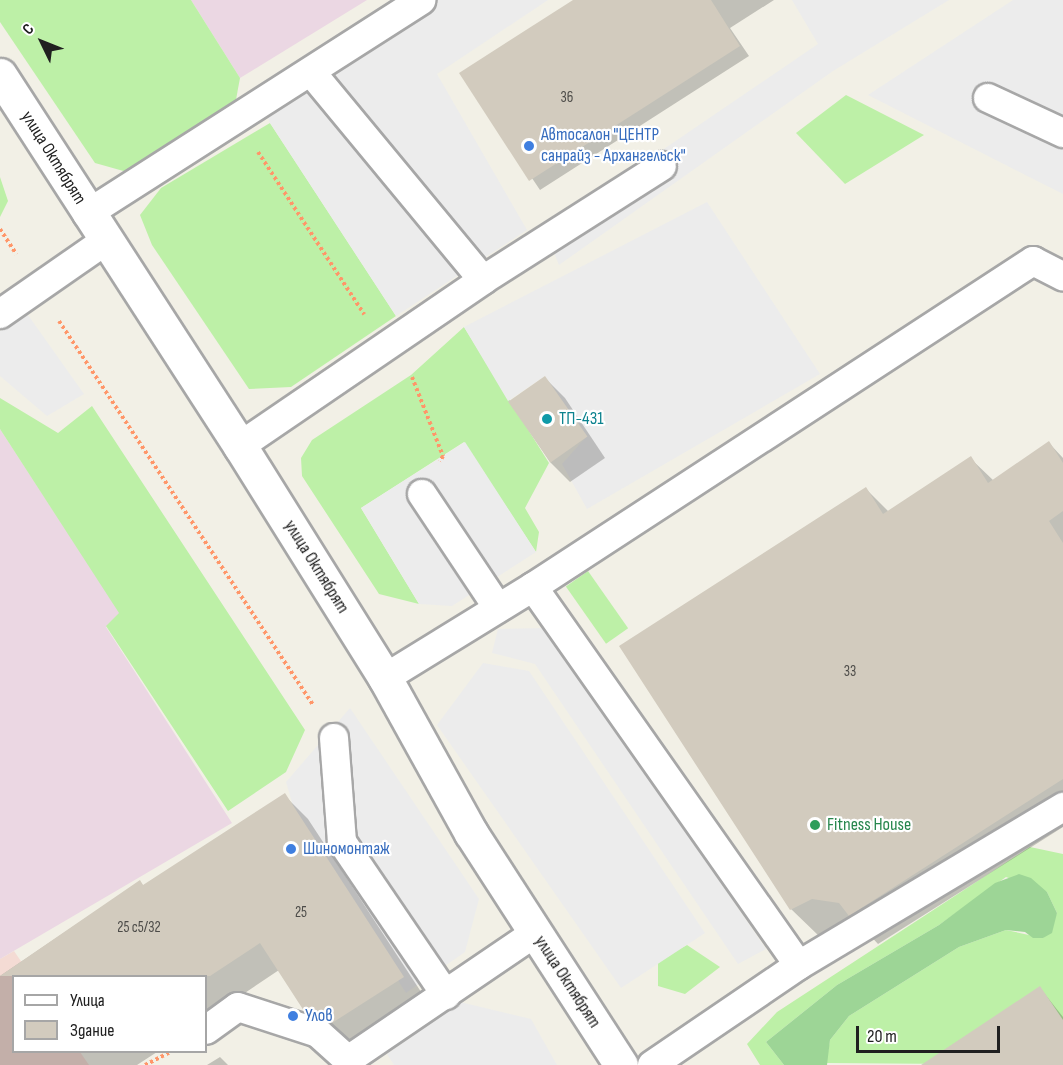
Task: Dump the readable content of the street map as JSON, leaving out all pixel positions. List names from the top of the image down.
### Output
{
  "streets": {
    "street": ["улица Октябрят"]
  },
  "places": [
    "Автосалон \"ЦЕНТР санрайз - Архангельск\"",
    "ТП-431",
    "Fitness House",
    "Шиномонтаж",
    "Улов"
  ],
  "house_numbers": [
    "36",
    "33",
    "25",
    "25 с5/32"
  ],
  "legend": ["Улица", "Здание"],
  "scale_bar": "20 m",
  "north": "top left"
}
